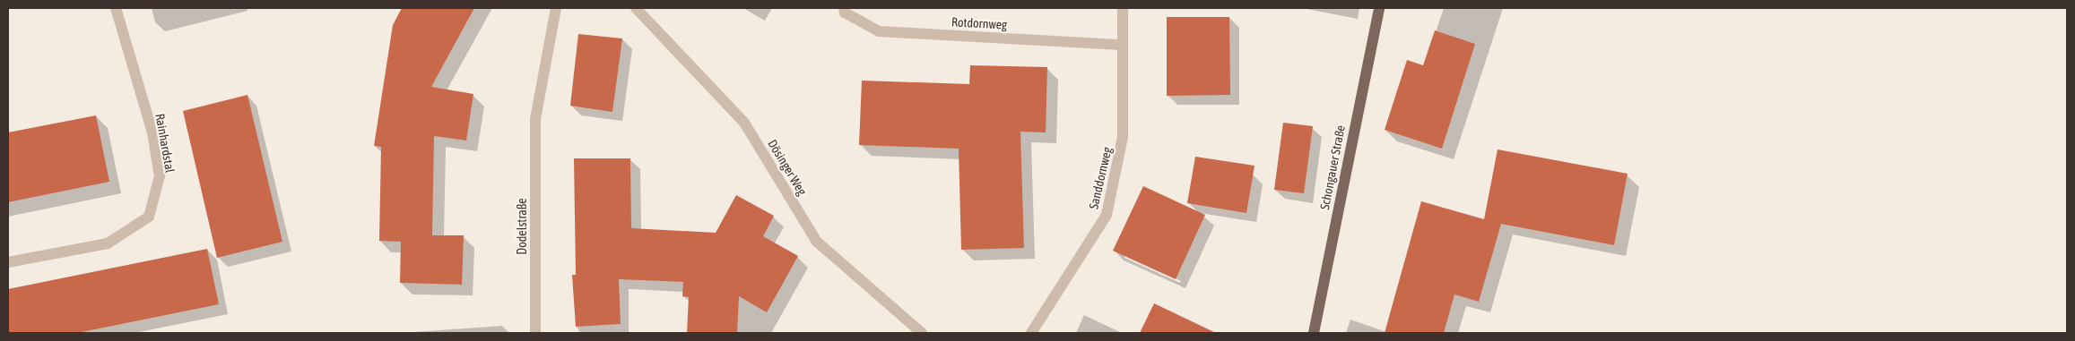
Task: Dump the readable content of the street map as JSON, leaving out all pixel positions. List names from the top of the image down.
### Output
{
  "streets": {
    "main road": ["Schongauer Straße"],
    "street": [
      "Rotdornweg",
      "Rainhardstal",
      "Dösinger Weg",
      "Sanddornweg",
      "Dodelstraße"
    ]
  },
  "crossings": [
    ["Rotdornweg", "Sanddornweg"]
  ]
}
